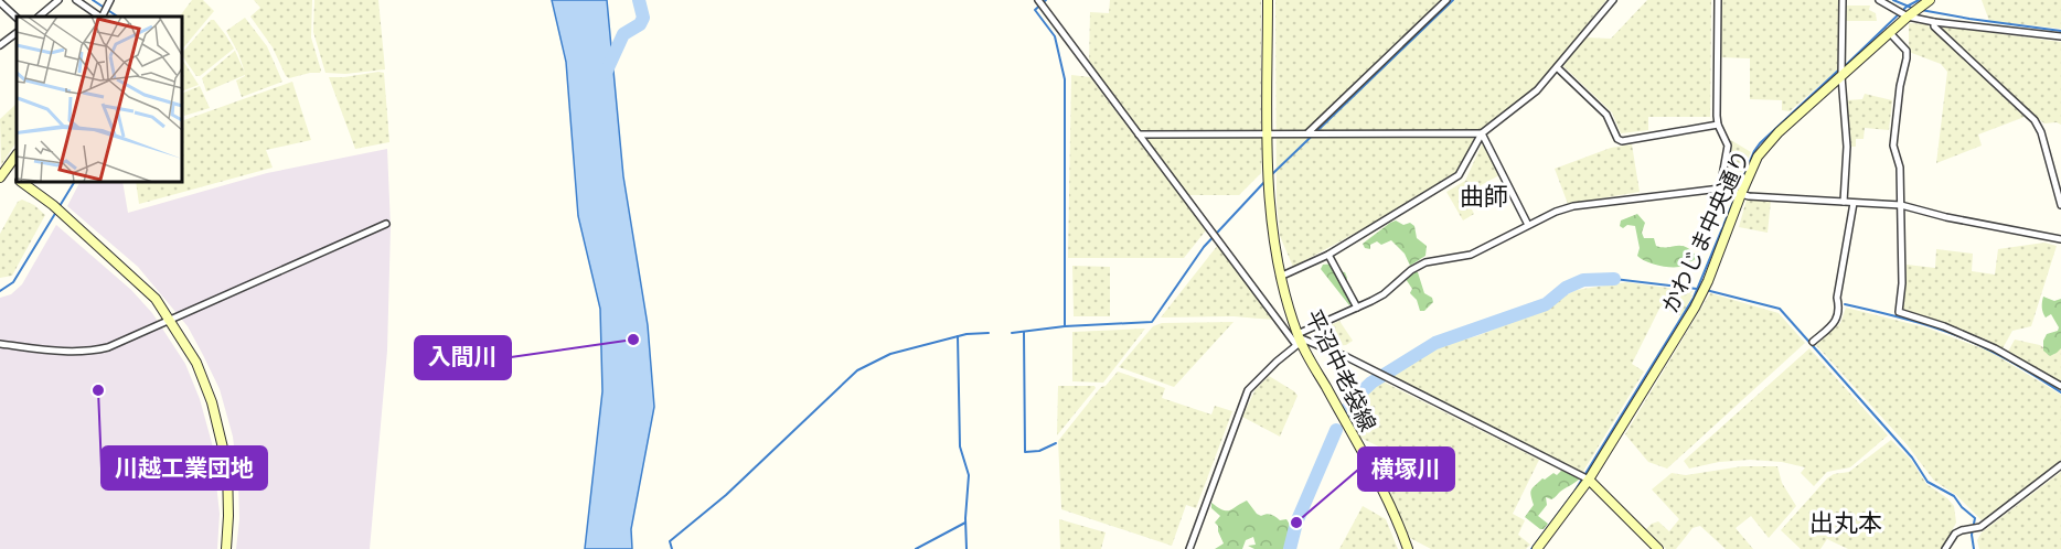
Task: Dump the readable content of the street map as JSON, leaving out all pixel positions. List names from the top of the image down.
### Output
{
  "streets": {
    "street": ["かわじま中央通り", "平沼中老袋線"]
  },
  "districts": ["曲師", "出丸本"],
  "places": ["入間川", "川越工業団地", "横塚川"]
}
